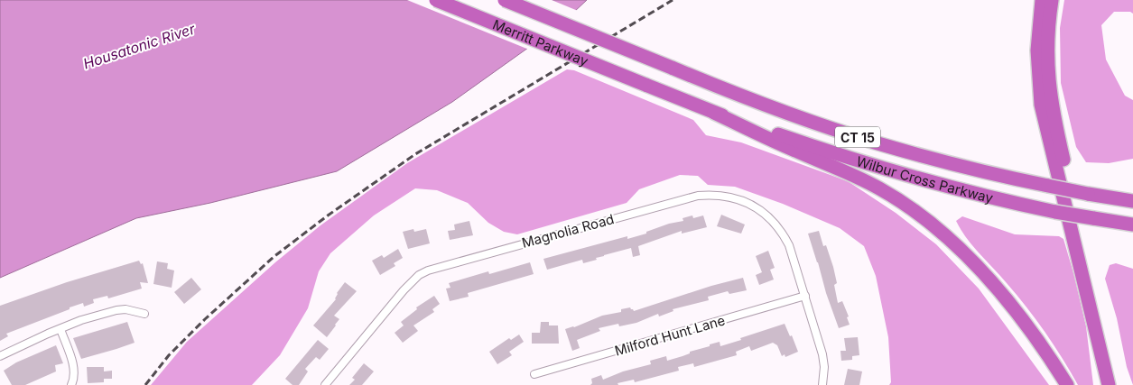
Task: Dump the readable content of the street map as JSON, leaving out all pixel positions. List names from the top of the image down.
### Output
{
  "streets": {
    "highway": ["Merritt Parkway", "CT 15", "Wilbur Cross Parkway"],
    "street": ["Magnolia Road", "Milford Hunt Lane"]
  },
  "crossings": [
    ["Merritt Parkway", "Wilbur Cross Parkway"],
    ["Magnolia Road", "Milford Hunt Lane"]
  ],
  "water": ["Housatonic River"]
}
